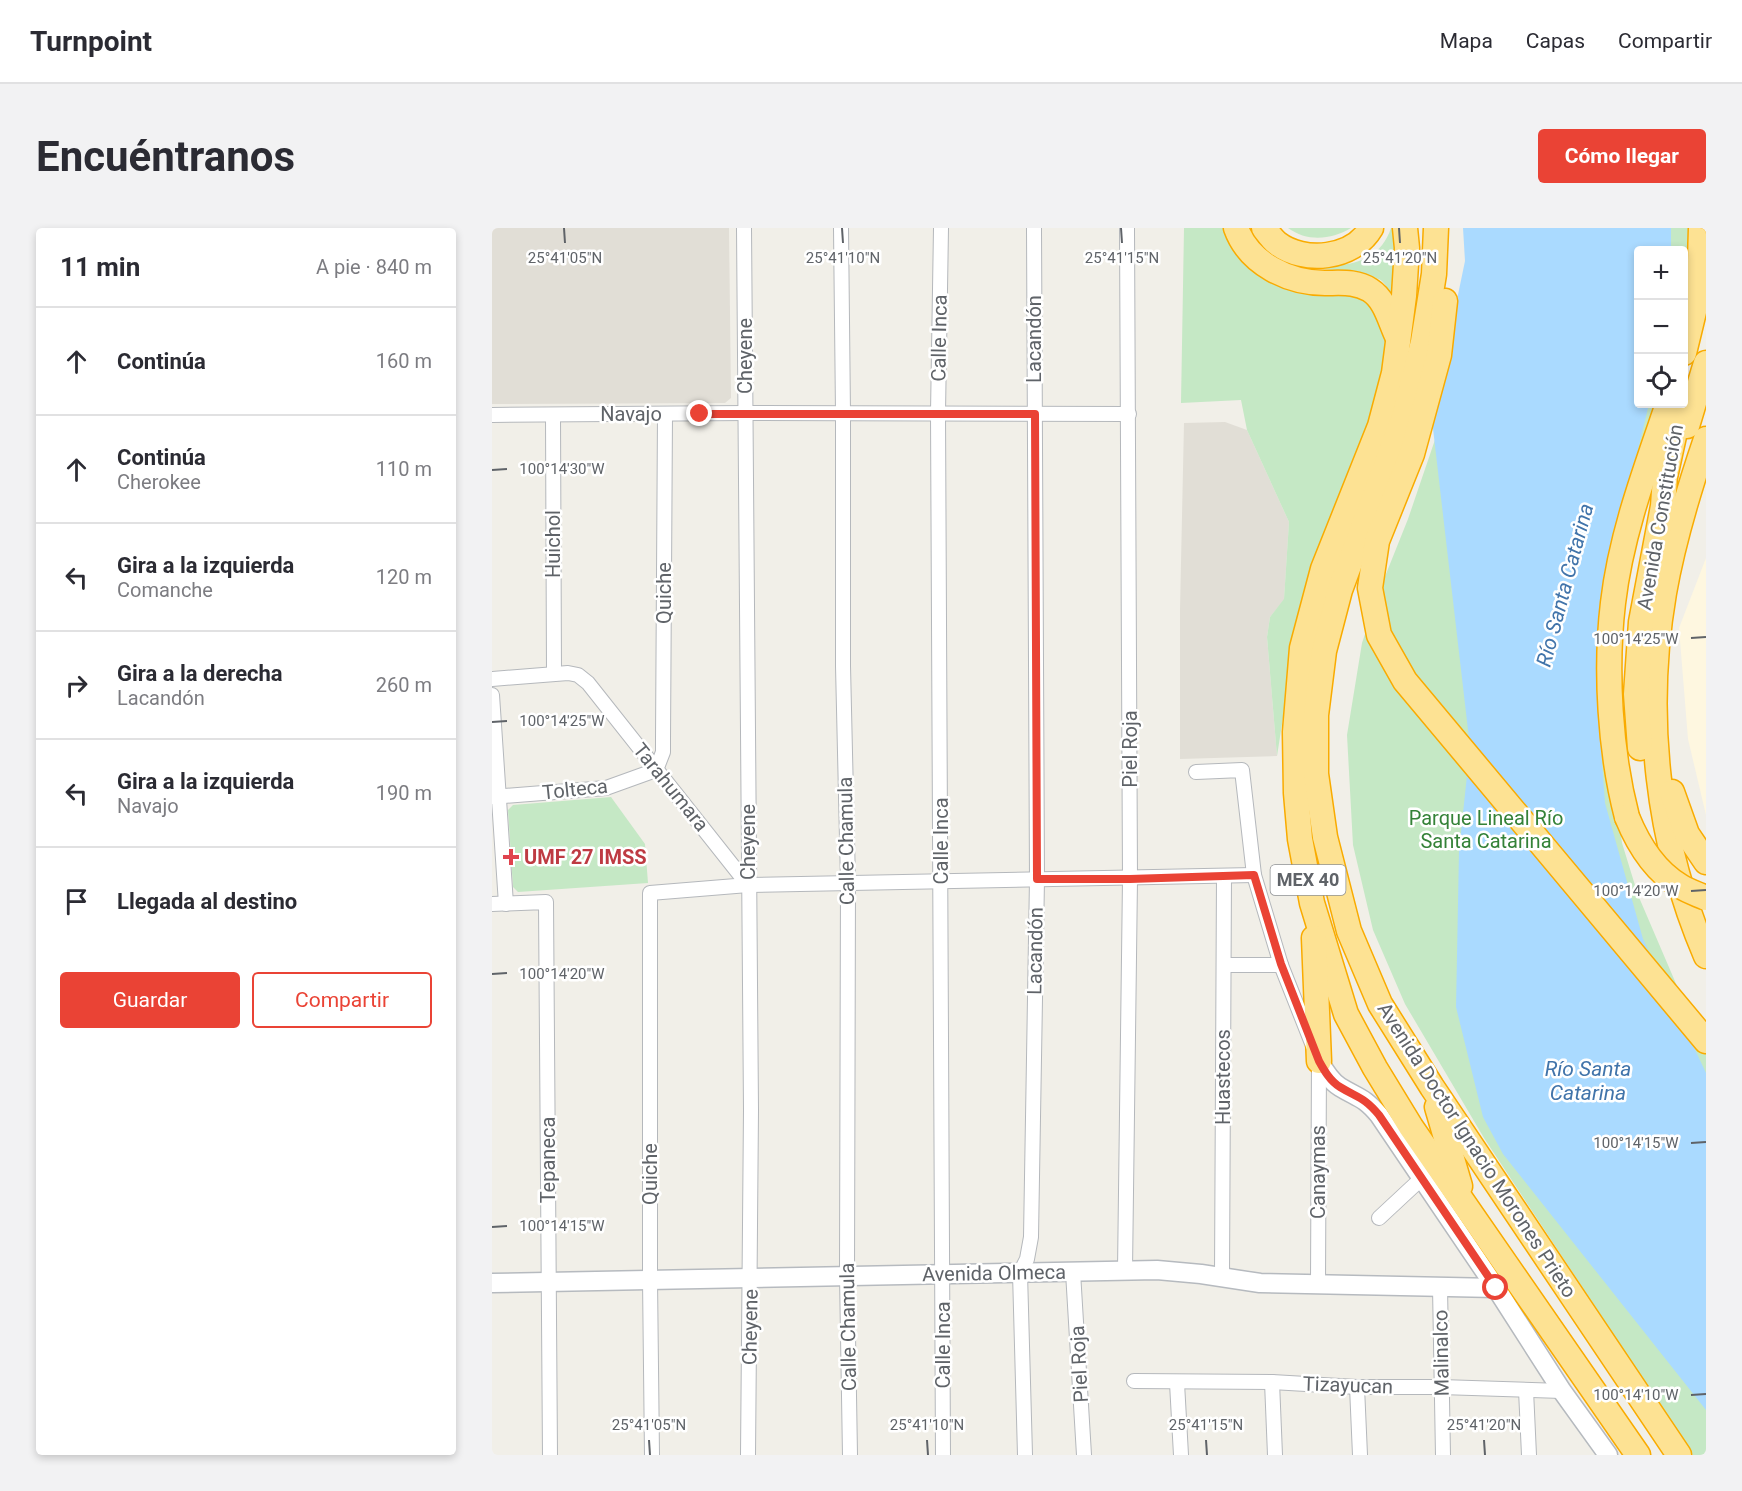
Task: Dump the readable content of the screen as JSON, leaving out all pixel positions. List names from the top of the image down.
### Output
{
  "streets": {
    "highway": ["Avenida Constitución", "MEX 40", "Avenida Doctor Ignacio Morones Prieto"],
    "street": [
      "Calle Inca",
      "Lacandón",
      "Cheyene",
      "Navajo",
      "Huichol",
      "Quiche",
      "Piel Roja",
      "Tarahumara",
      "Tolteca",
      "Calle Chamula",
      "Huastecos",
      "Tepaneca",
      "Canaymas",
      "Avenida Olmeca",
      "Malinalco",
      "Tizayucan"
    ]
  },
  "crossings": [
    ["Calle Inca", "Navajo"],
    ["Calle Inca", "Avenida Olmeca"],
    ["Lacandón", "Navajo"],
    ["Lacandón", "Avenida Olmeca"],
    ["Cheyene", "Navajo"],
    ["Cheyene", "Quiche"],
    ["Cheyene", "Tarahumara"],
    ["Cheyene", "Avenida Olmeca"],
    ["Navajo", "Huichol"],
    ["Navajo", "Quiche"],
    ["Navajo", "Piel Roja"],
    ["Navajo", "Calle Chamula"],
    ["Huichol", "Tarahumara"],
    ["Quiche", "Tarahumara"],
    ["Quiche", "Tolteca"],
    ["Quiche", "Avenida Olmeca"],
    ["Piel Roja", "Avenida Olmeca"],
    ["Tarahumara", "Tolteca"],
    ["Calle Chamula", "Avenida Olmeca"],
    ["Huastecos", "Avenida Olmeca"],
    ["Tepaneca", "Avenida Olmeca"],
    ["Canaymas", "Avenida Olmeca"],
    ["Avenida Olmeca", "Malinalco"],
    ["Malinalco", "Tizayucan"]
  ],
  "water": ["Río Santa Catarina"],
  "parks": ["Parque Lineal Río Santa Catarina"],
  "places": {
    "health": ["UMF 27 IMSS"]
  },
  "page": {
    "header": "Turnpoint",
    "nav": ["Mapa", "Capas", "Compartir"],
    "buttons": [
      "Cómo llegar",
      ["Guardar", "Compartir"]
    ],
    "title": "Encuéntranos",
    "heading": ["11 min", "A pie · 840 m"],
    "map_buttons": ["+", "−"],
    "list": [
      ["Continúa", "160 m"],
      ["Continúa", "Cherokee", "110 m"],
      ["Gira a la izquierda", "Comanche", "120 m"],
      ["Gira a la derecha", "Lacandón", "260 m"],
      ["Gira a la izquierda", "Navajo", "190 m"],
      "Llegada al destino"
    ]
  },
  "coordinates": [
    "25°41'05\"N",
    "25°41'10\"N",
    "25°41'15\"N",
    "25°41'20\"N",
    "100°14'30\"W",
    "100°14'25\"W",
    "100°14'20\"W",
    "100°14'15\"W",
    "100°14'10\"W"
  ]
}
